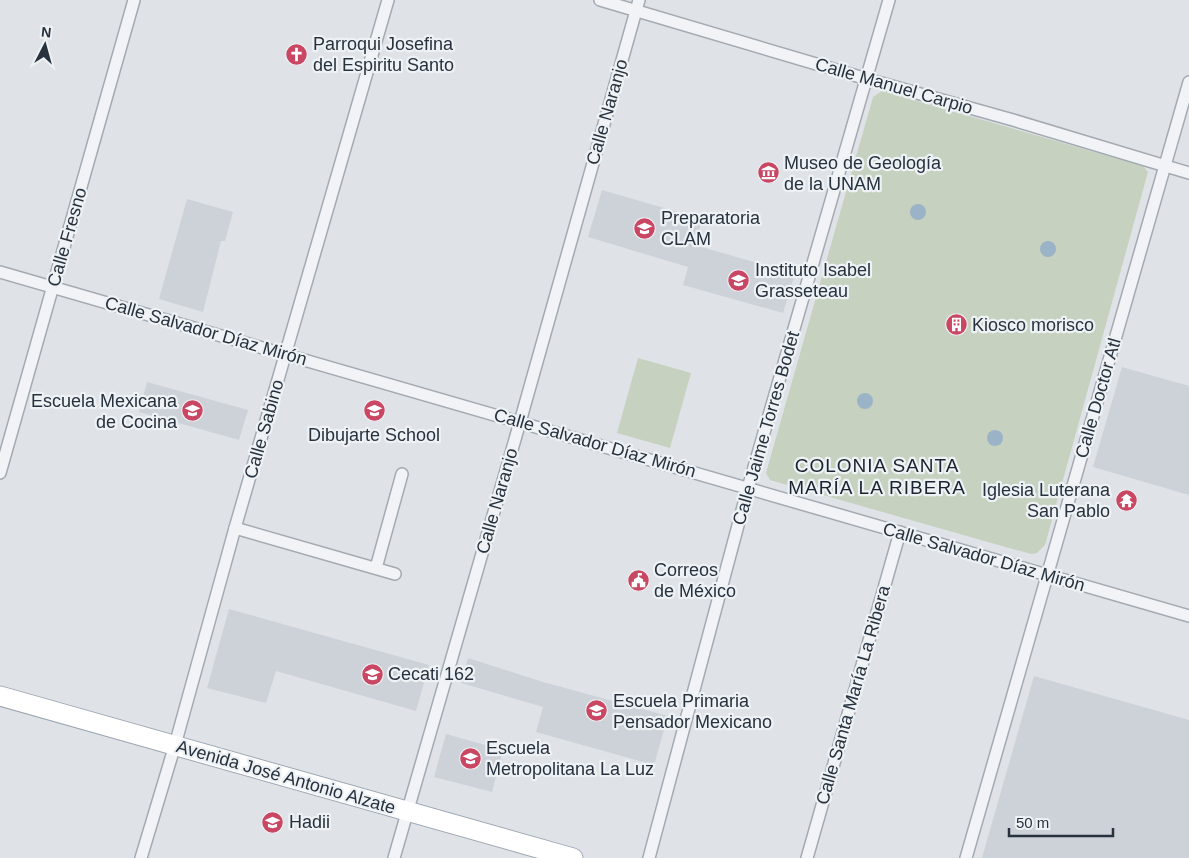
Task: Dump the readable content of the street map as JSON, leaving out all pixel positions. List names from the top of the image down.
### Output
{
  "streets": {
    "main road": ["Avenida José Antonio Alzate"],
    "street": [
      "Calle Manuel Carpio",
      "Calle Naranjo",
      "Calle Fresno",
      "Calle Salvador Díaz Mirón",
      "Calle Doctor Atl",
      "Calle Jaime Torres Bodet",
      "Calle Sabino",
      "Calle Santa María La Ribera"
    ]
  },
  "crossings": [
    ["Calle Manuel Carpio", "Calle Naranjo"],
    ["Calle Manuel Carpio", "Calle Doctor Atl"],
    ["Calle Manuel Carpio", "Calle Jaime Torres Bodet"],
    ["Calle Naranjo", "Calle Salvador Díaz Mirón"],
    ["Calle Naranjo", "Avenida José Antonio Alzate"],
    ["Calle Fresno", "Calle Salvador Díaz Mirón"],
    ["Calle Salvador Díaz Mirón", "Calle Doctor Atl"],
    ["Calle Salvador Díaz Mirón", "Calle Jaime Torres Bodet"],
    ["Calle Salvador Díaz Mirón", "Calle Sabino"],
    ["Calle Salvador Díaz Mirón", "Calle Santa María La Ribera"],
    ["Calle Sabino", "Avenida José Antonio Alzate"]
  ],
  "districts": ["COLONIA SANTA MARÍA LA RIBERA"],
  "places": {
    "church": ["Parroqui Josefina del Espiritu Santo"],
    "museum": ["Museo de Geología de la UNAM"],
    "school or university": [
      "Preparatoria CLAM",
      "Instituto Isabel Grasseteau",
      "Dibujarte School",
      "Escuela Mexicana de Cocina",
      "Cecati 162",
      "Escuela Primaria Pensador Mexicano",
      "Escuela Metropolitana La Luz",
      "Hadii"
    ],
    "building": ["Kiosco morisco"],
    "temple": ["Iglesia Luterana San Pablo"],
    "public building": ["Correos de México"]
  },
  "scale_bar": "50 m",
  "north": "top"
}
